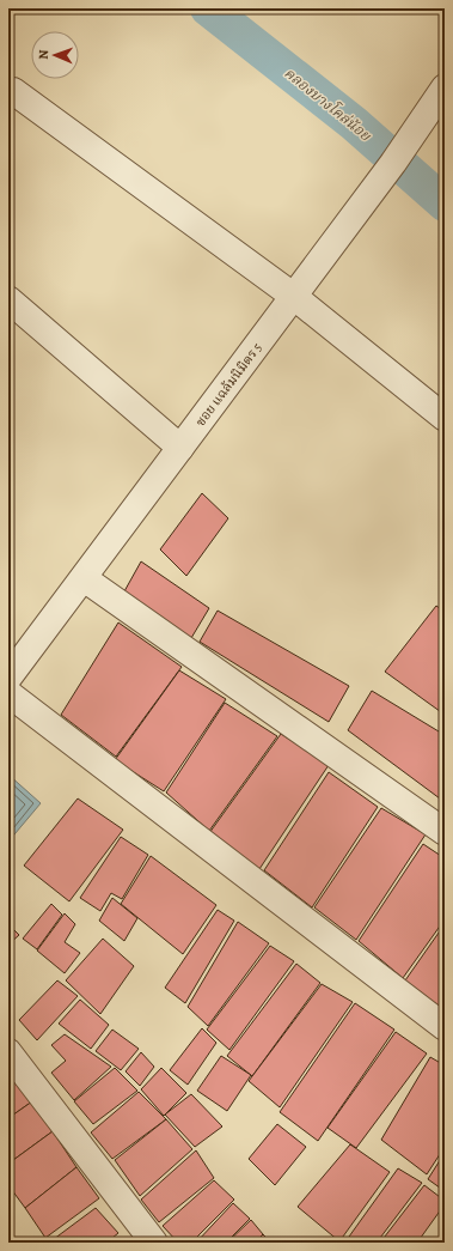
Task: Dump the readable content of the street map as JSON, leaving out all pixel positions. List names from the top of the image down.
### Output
{
  "streets": {
    "street": ["ซอย แฉล้มนิมิตร 5"]
  },
  "water": ["คลองบางโคล่น้อย"],
  "north": "left"
}
